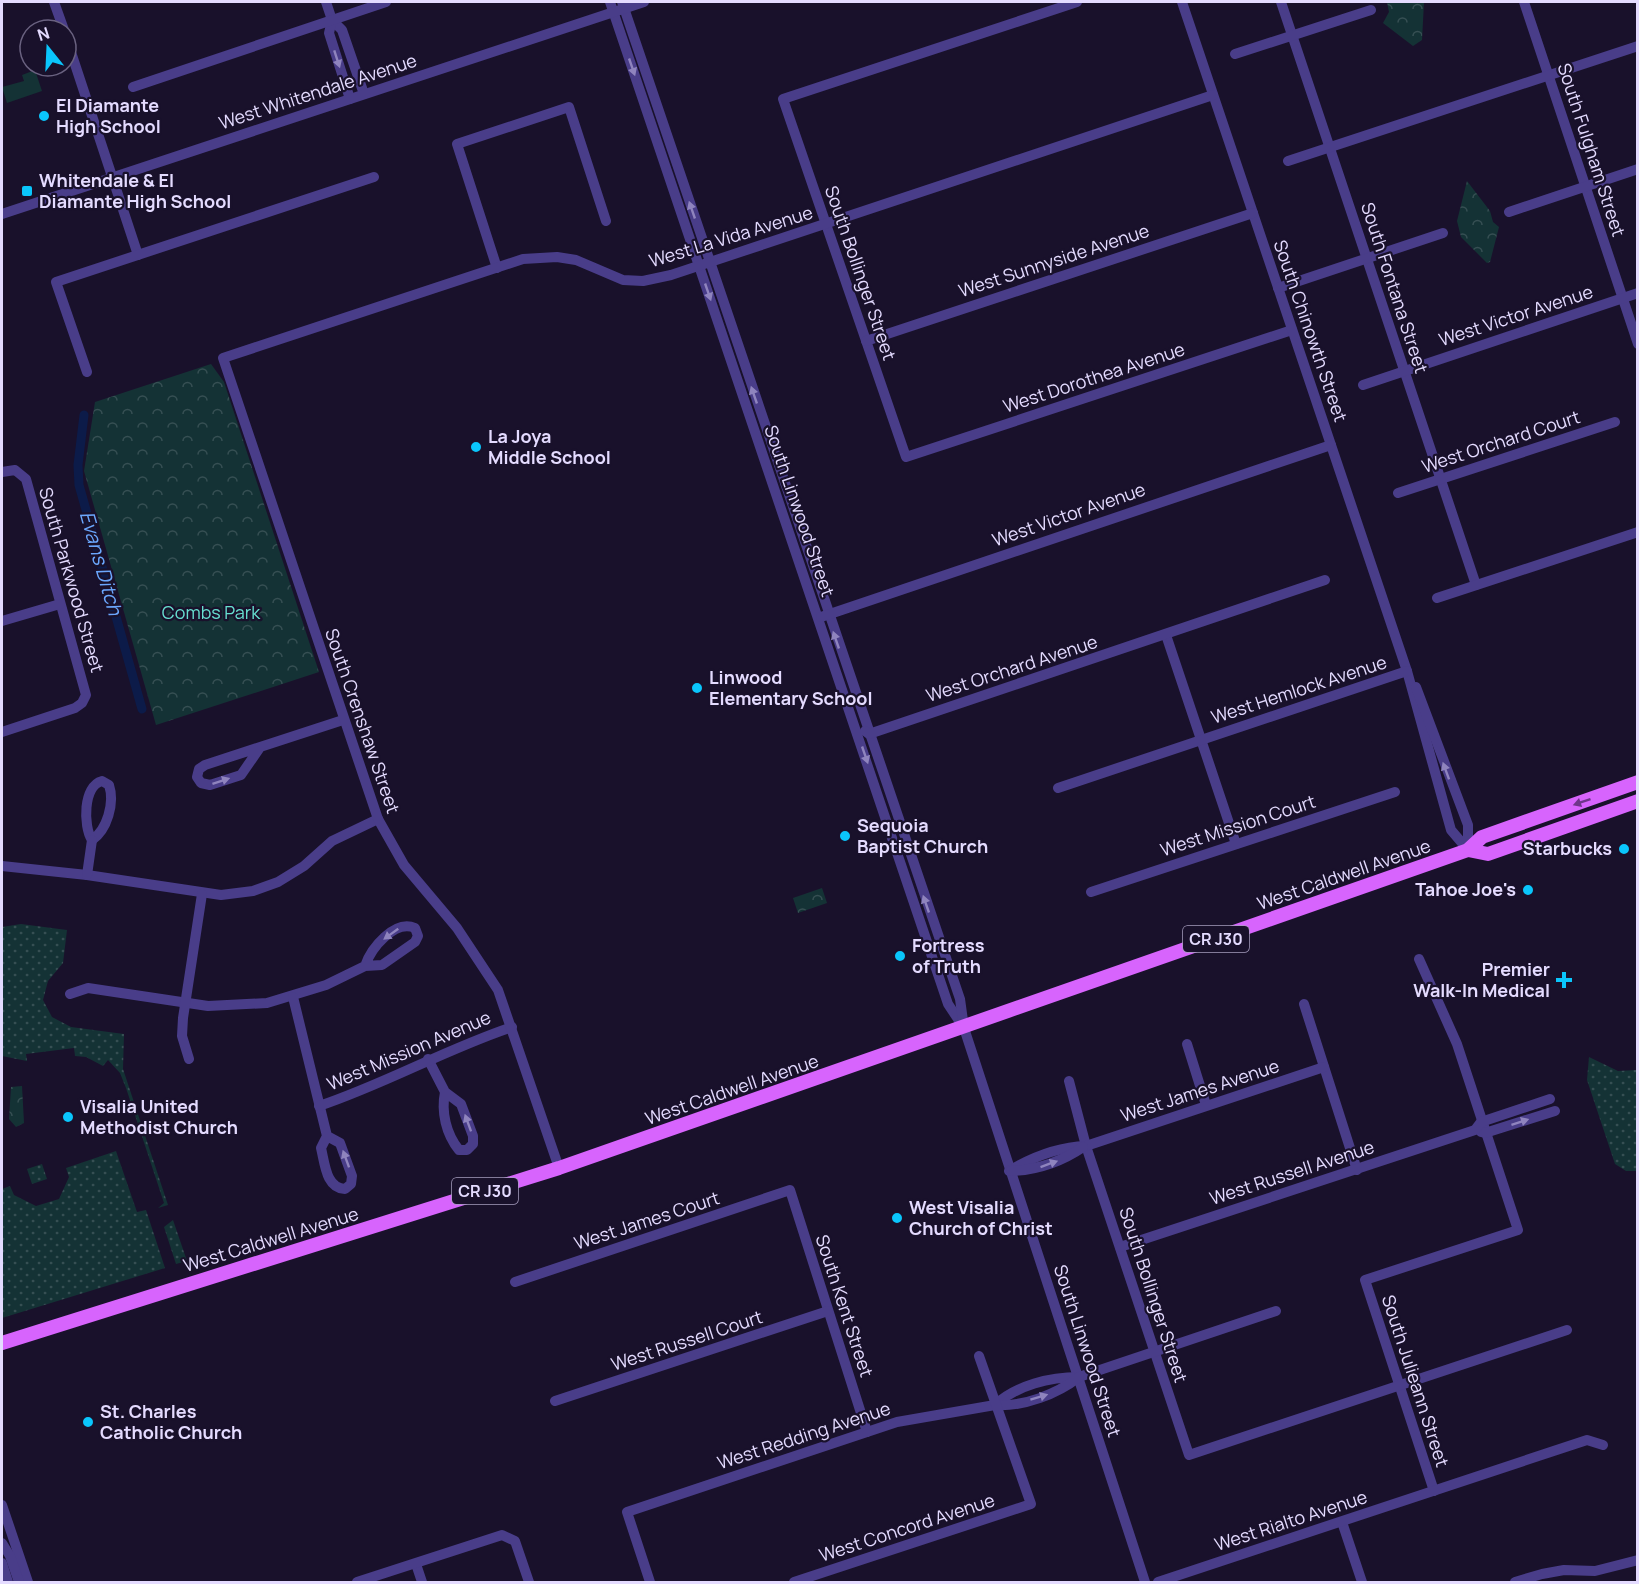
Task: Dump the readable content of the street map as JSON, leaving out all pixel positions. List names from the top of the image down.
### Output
{
  "streets": {
    "main road": ["West Caldwell Avenue", "CR J30"],
    "street": [
      "West Whitendale Avenue",
      "South Fulgham Street",
      "West La Vida Avenue",
      "West Sunnyside Avenue",
      "South Bollinger Street",
      "South Fontana Street",
      "West Victor Avenue",
      "South Chinowth Street",
      "West Dorothea Avenue",
      "West Orchard Court",
      "South Linwood Street",
      "South Parkwood Street",
      "West Orchard Avenue",
      "West Hemlock Avenue",
      "South Crenshaw Street",
      "West Mission Court",
      "West Mission Avenue",
      "West James Avenue",
      "West Russell Avenue",
      "West James Court",
      "South Kent Street",
      "West Russell Court",
      "South Julieann Street",
      "West Redding Avenue",
      "West Rialto Avenue",
      "West Concord Avenue"
    ]
  },
  "crossings": [
    ["West Whitendale Avenue", "South Linwood Street"],
    ["South Fulgham Street", "West Victor Avenue"],
    ["West La Vida Avenue", "South Bollinger Street"],
    ["West La Vida Avenue", "South Chinowth Street"],
    ["West La Vida Avenue", "South Linwood Street"],
    ["West La Vida Avenue", "South Crenshaw Street"],
    ["West Sunnyside Avenue", "South Bollinger Street"],
    ["West Sunnyside Avenue", "South Chinowth Street"],
    ["South Bollinger Street", "West Dorothea Avenue"],
    ["South Bollinger Street", "West James Avenue"],
    ["South Bollinger Street", "West Russell Avenue"],
    ["South Bollinger Street", "South Julieann Street"],
    ["South Bollinger Street", "West Redding Avenue"],
    ["South Fontana Street", "West Victor Avenue"],
    ["South Fontana Street", "West Orchard Court"],
    ["West Victor Avenue", "South Chinowth Street"],
    ["West Victor Avenue", "South Linwood Street"],
    ["South Chinowth Street", "West Dorothea Avenue"],
    ["South Chinowth Street", "West Hemlock Avenue"],
    ["South Chinowth Street", "West Caldwell Avenue"],
    ["South Linwood Street", "West Orchard Avenue"],
    ["South Linwood Street", "West Caldwell Avenue"],
    ["South Linwood Street", "West James Avenue"],
    ["South Linwood Street", "West Redding Avenue"],
    ["South Crenshaw Street", "West Caldwell Avenue"],
    ["South Crenshaw Street", "West Mission Avenue"],
    ["West Russell Avenue", "South Julieann Street"],
    ["West James Court", "South Kent Street"],
    ["South Kent Street", "West Russell Court"],
    ["South Kent Street", "West Redding Avenue"],
    ["South Julieann Street", "West Rialto Avenue"],
    ["West Redding Avenue", "West Concord Avenue"]
  ],
  "water": ["Evans Ditch"],
  "parks": ["Combs Park"],
  "places": {
    "other": [
      "El Diamante High School",
      "La Joya Middle School",
      "Linwood Elementary School",
      "Sequoia Baptist Church",
      "Starbucks",
      "Tahoe Joe's",
      "Fortress of Truth",
      "Visalia United Methodist Church",
      "West Visalia Church of Christ",
      "St. Charles Catholic Church"
    ],
    "transit": ["Whitendale & El Diamante High School"],
    "health": ["Premier Walk-In Medical"]
  },
  "north": "top"
}
